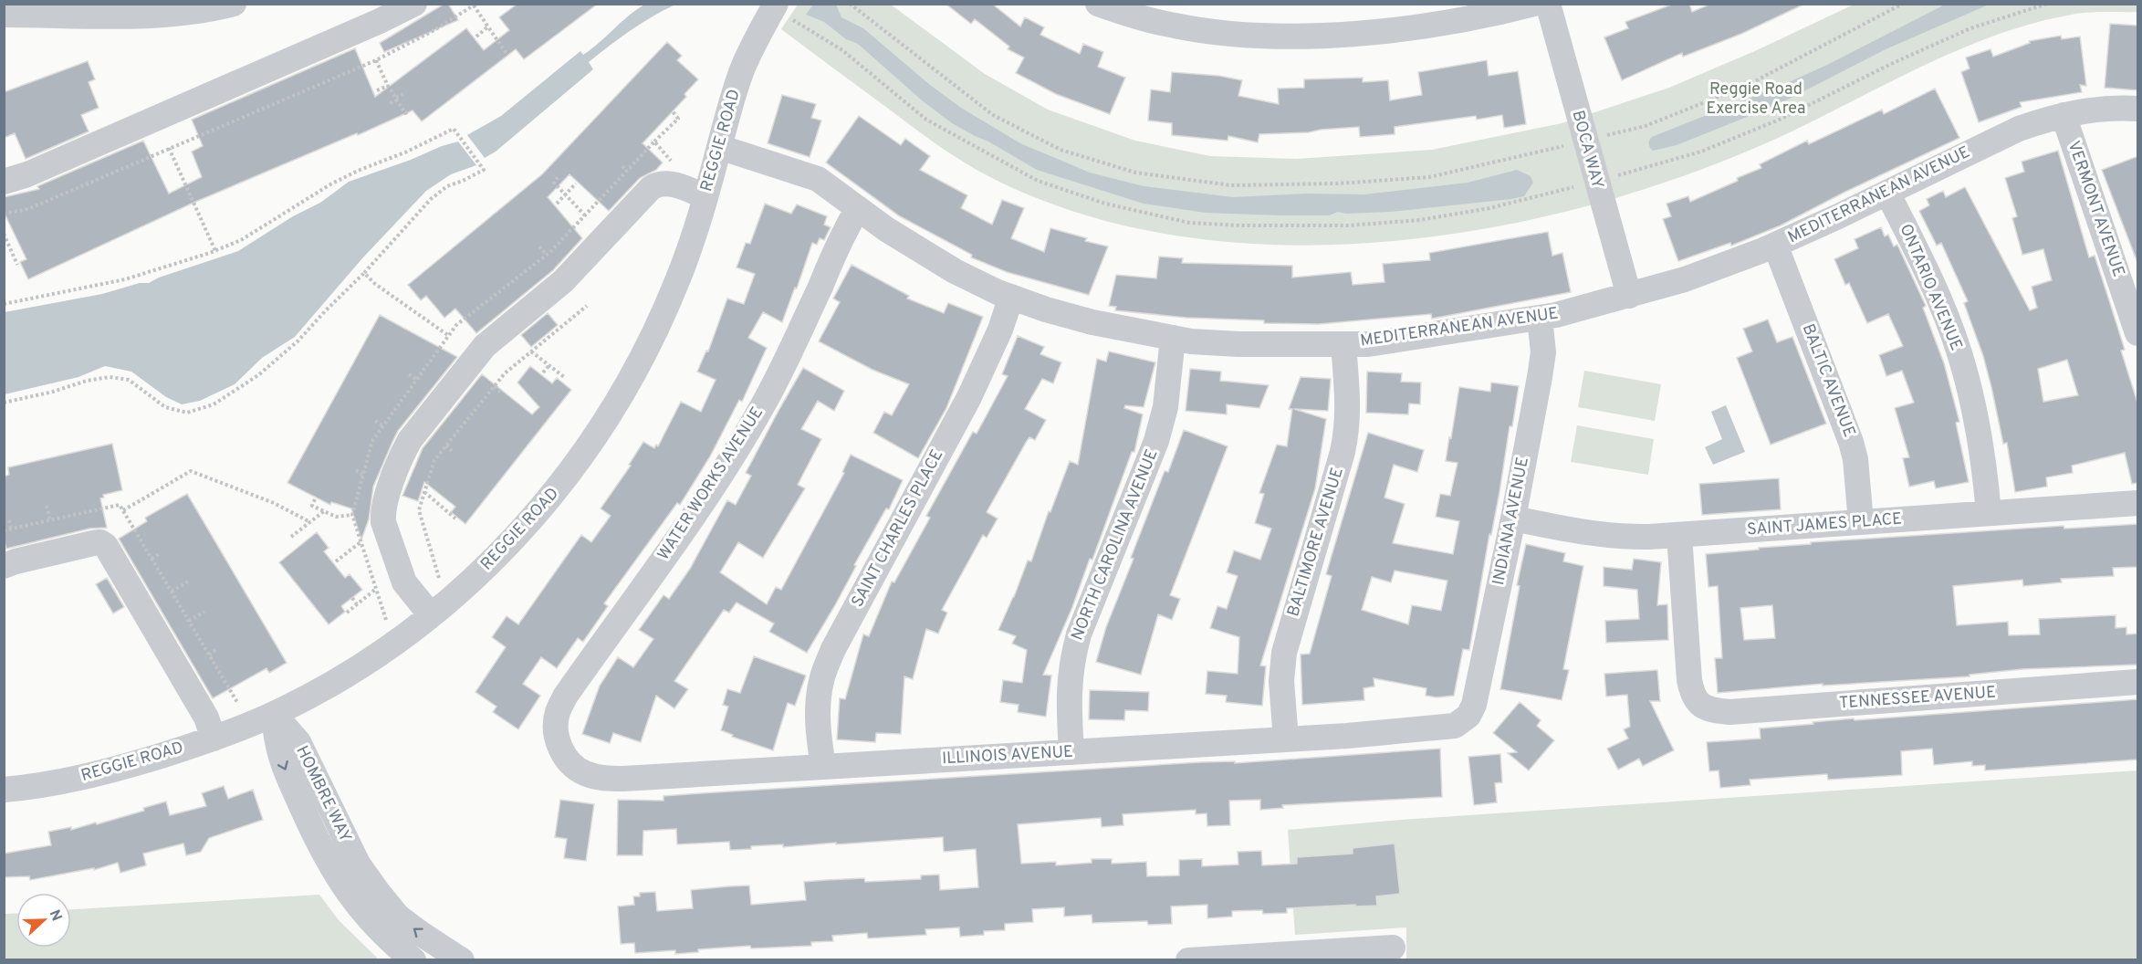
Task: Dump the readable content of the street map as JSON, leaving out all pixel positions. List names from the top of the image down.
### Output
{
  "streets": {
    "street": [
      "REGGIE ROAD",
      "BOCA WAY",
      "MEDITERRANEAN AVENUE",
      "VERMONT AVENUE",
      "ONTARIO AVENUE",
      "BALTIC AVENUE",
      "WATER WORKS AVENUE",
      "INDIANA AVENUE",
      "SAINT JAMES PLACE",
      "SAINT CHARLES PLACE",
      "BALTIMORE AVENUE",
      "NORTH CAROLINA AVENUE",
      "TENNESSEE AVENUE",
      "ILLINOIS AVENUE",
      "HOMBRE WAY"
    ]
  },
  "crossings": [
    ["REGGIE ROAD", "MEDITERRANEAN AVENUE"],
    ["REGGIE ROAD", "HOMBRE WAY"],
    ["BOCA WAY", "MEDITERRANEAN AVENUE"],
    ["MEDITERRANEAN AVENUE", "VERMONT AVENUE"],
    ["MEDITERRANEAN AVENUE", "ONTARIO AVENUE"],
    ["MEDITERRANEAN AVENUE", "BALTIC AVENUE"],
    ["MEDITERRANEAN AVENUE", "WATER WORKS AVENUE"],
    ["MEDITERRANEAN AVENUE", "INDIANA AVENUE"],
    ["MEDITERRANEAN AVENUE", "SAINT CHARLES PLACE"],
    ["MEDITERRANEAN AVENUE", "BALTIMORE AVENUE"],
    ["MEDITERRANEAN AVENUE", "NORTH CAROLINA AVENUE"],
    ["ONTARIO AVENUE", "SAINT JAMES PLACE"],
    ["BALTIC AVENUE", "SAINT JAMES PLACE"],
    ["WATER WORKS AVENUE", "ILLINOIS AVENUE"],
    ["INDIANA AVENUE", "SAINT JAMES PLACE"],
    ["INDIANA AVENUE", "ILLINOIS AVENUE"],
    ["SAINT JAMES PLACE", "TENNESSEE AVENUE"],
    ["SAINT CHARLES PLACE", "ILLINOIS AVENUE"],
    ["BALTIMORE AVENUE", "ILLINOIS AVENUE"],
    ["NORTH CAROLINA AVENUE", "ILLINOIS AVENUE"]
  ],
  "parks": ["Reggie Road Exercise Area"],
  "north": "right"
}
